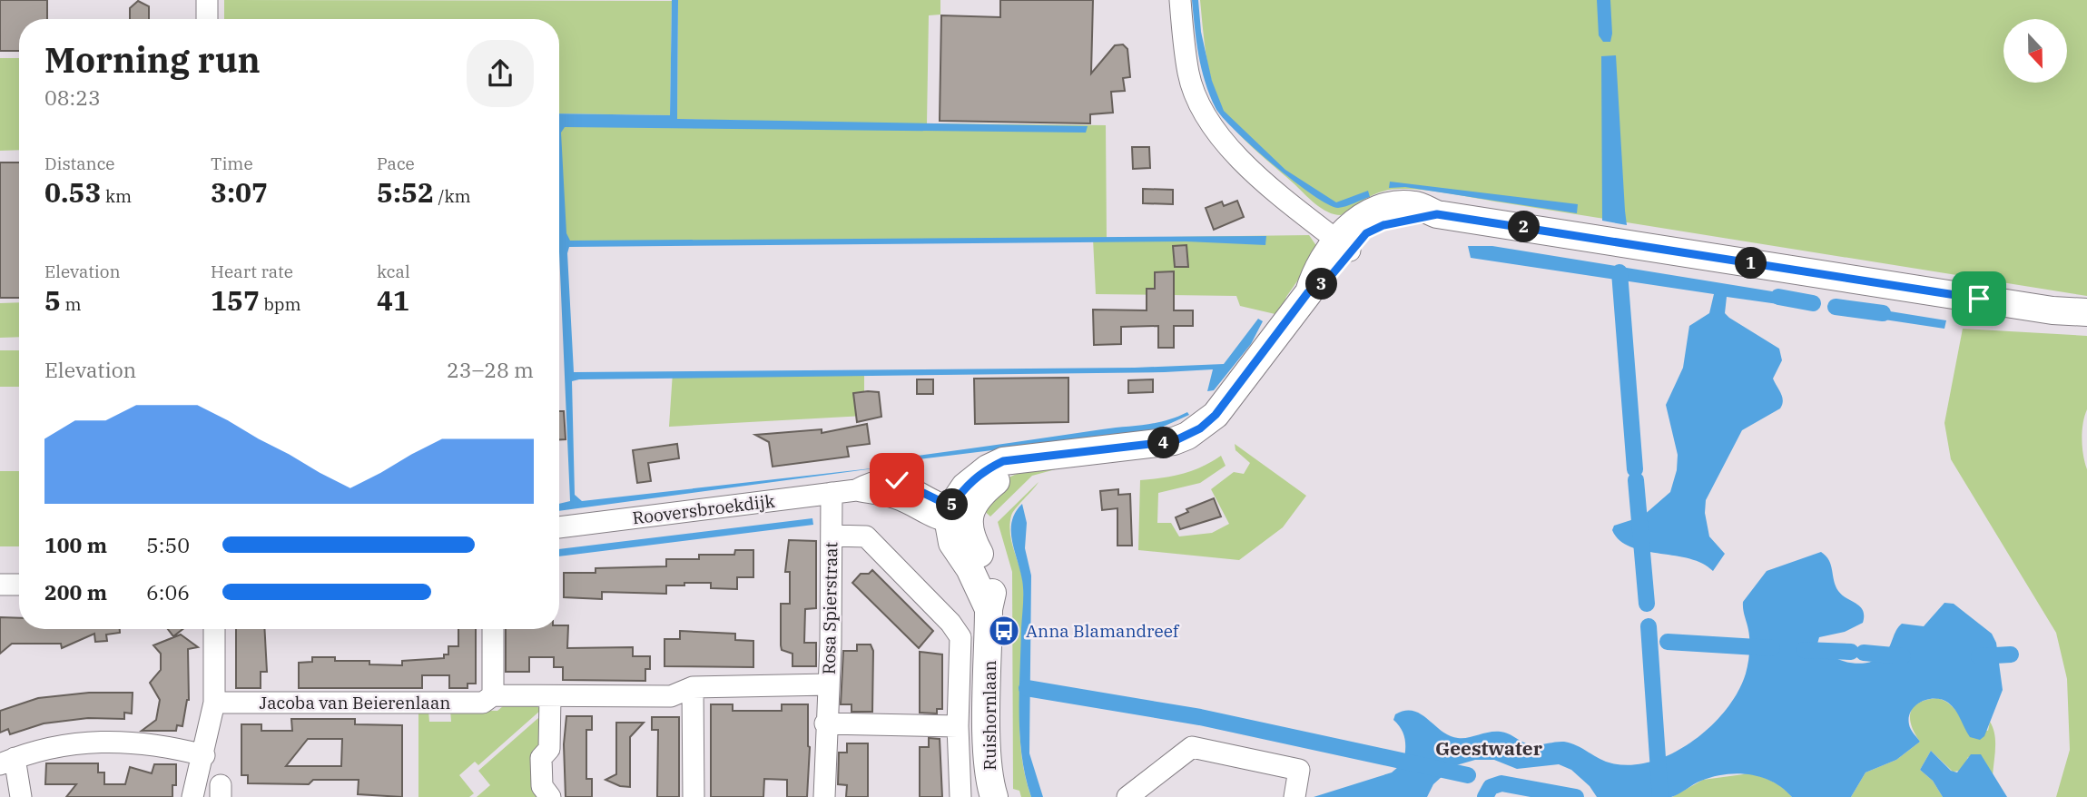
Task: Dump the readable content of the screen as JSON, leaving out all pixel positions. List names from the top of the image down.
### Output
{
  "streets": {
    "main road": ["Ruishornlaan"],
    "street": ["Rooversbroekdijk", "Rosa Spierstraat", "Jacoba van Beierenlaan"]
  },
  "crossings": [
    ["Rooversbroekdijk", "Rosa Spierstraat"],
    ["Rooversbroekdijk", "Ruishornlaan"],
    ["Rosa Spierstraat", "Jacoba van Beierenlaan"]
  ],
  "districts": ["Geestwater"],
  "places": {
    "bus stop": ["Anna Blamandreef"]
  },
  "north": "bottom",
  "page": {
    "heading": ["Morning run", "08:23"],
    "stats": [
      ["Distance", "0.53 km"],
      ["Time", "3:07"],
      ["Pace", "5:52 /km"],
      ["Elevation", "5 m"],
      ["Heart rate", "157 bpm"],
      ["kcal", "41"]
    ],
    "pins": [
      "2",
      "1",
      "3",
      "4",
      "5"
    ],
    "chart": ["Elevation", "23–28 m"],
    "list": [
      {
        "name": "100 m",
        "note": "5:50"
      },
      {
        "name": "200 m",
        "note": "6:06"
      }
    ]
  }
}
